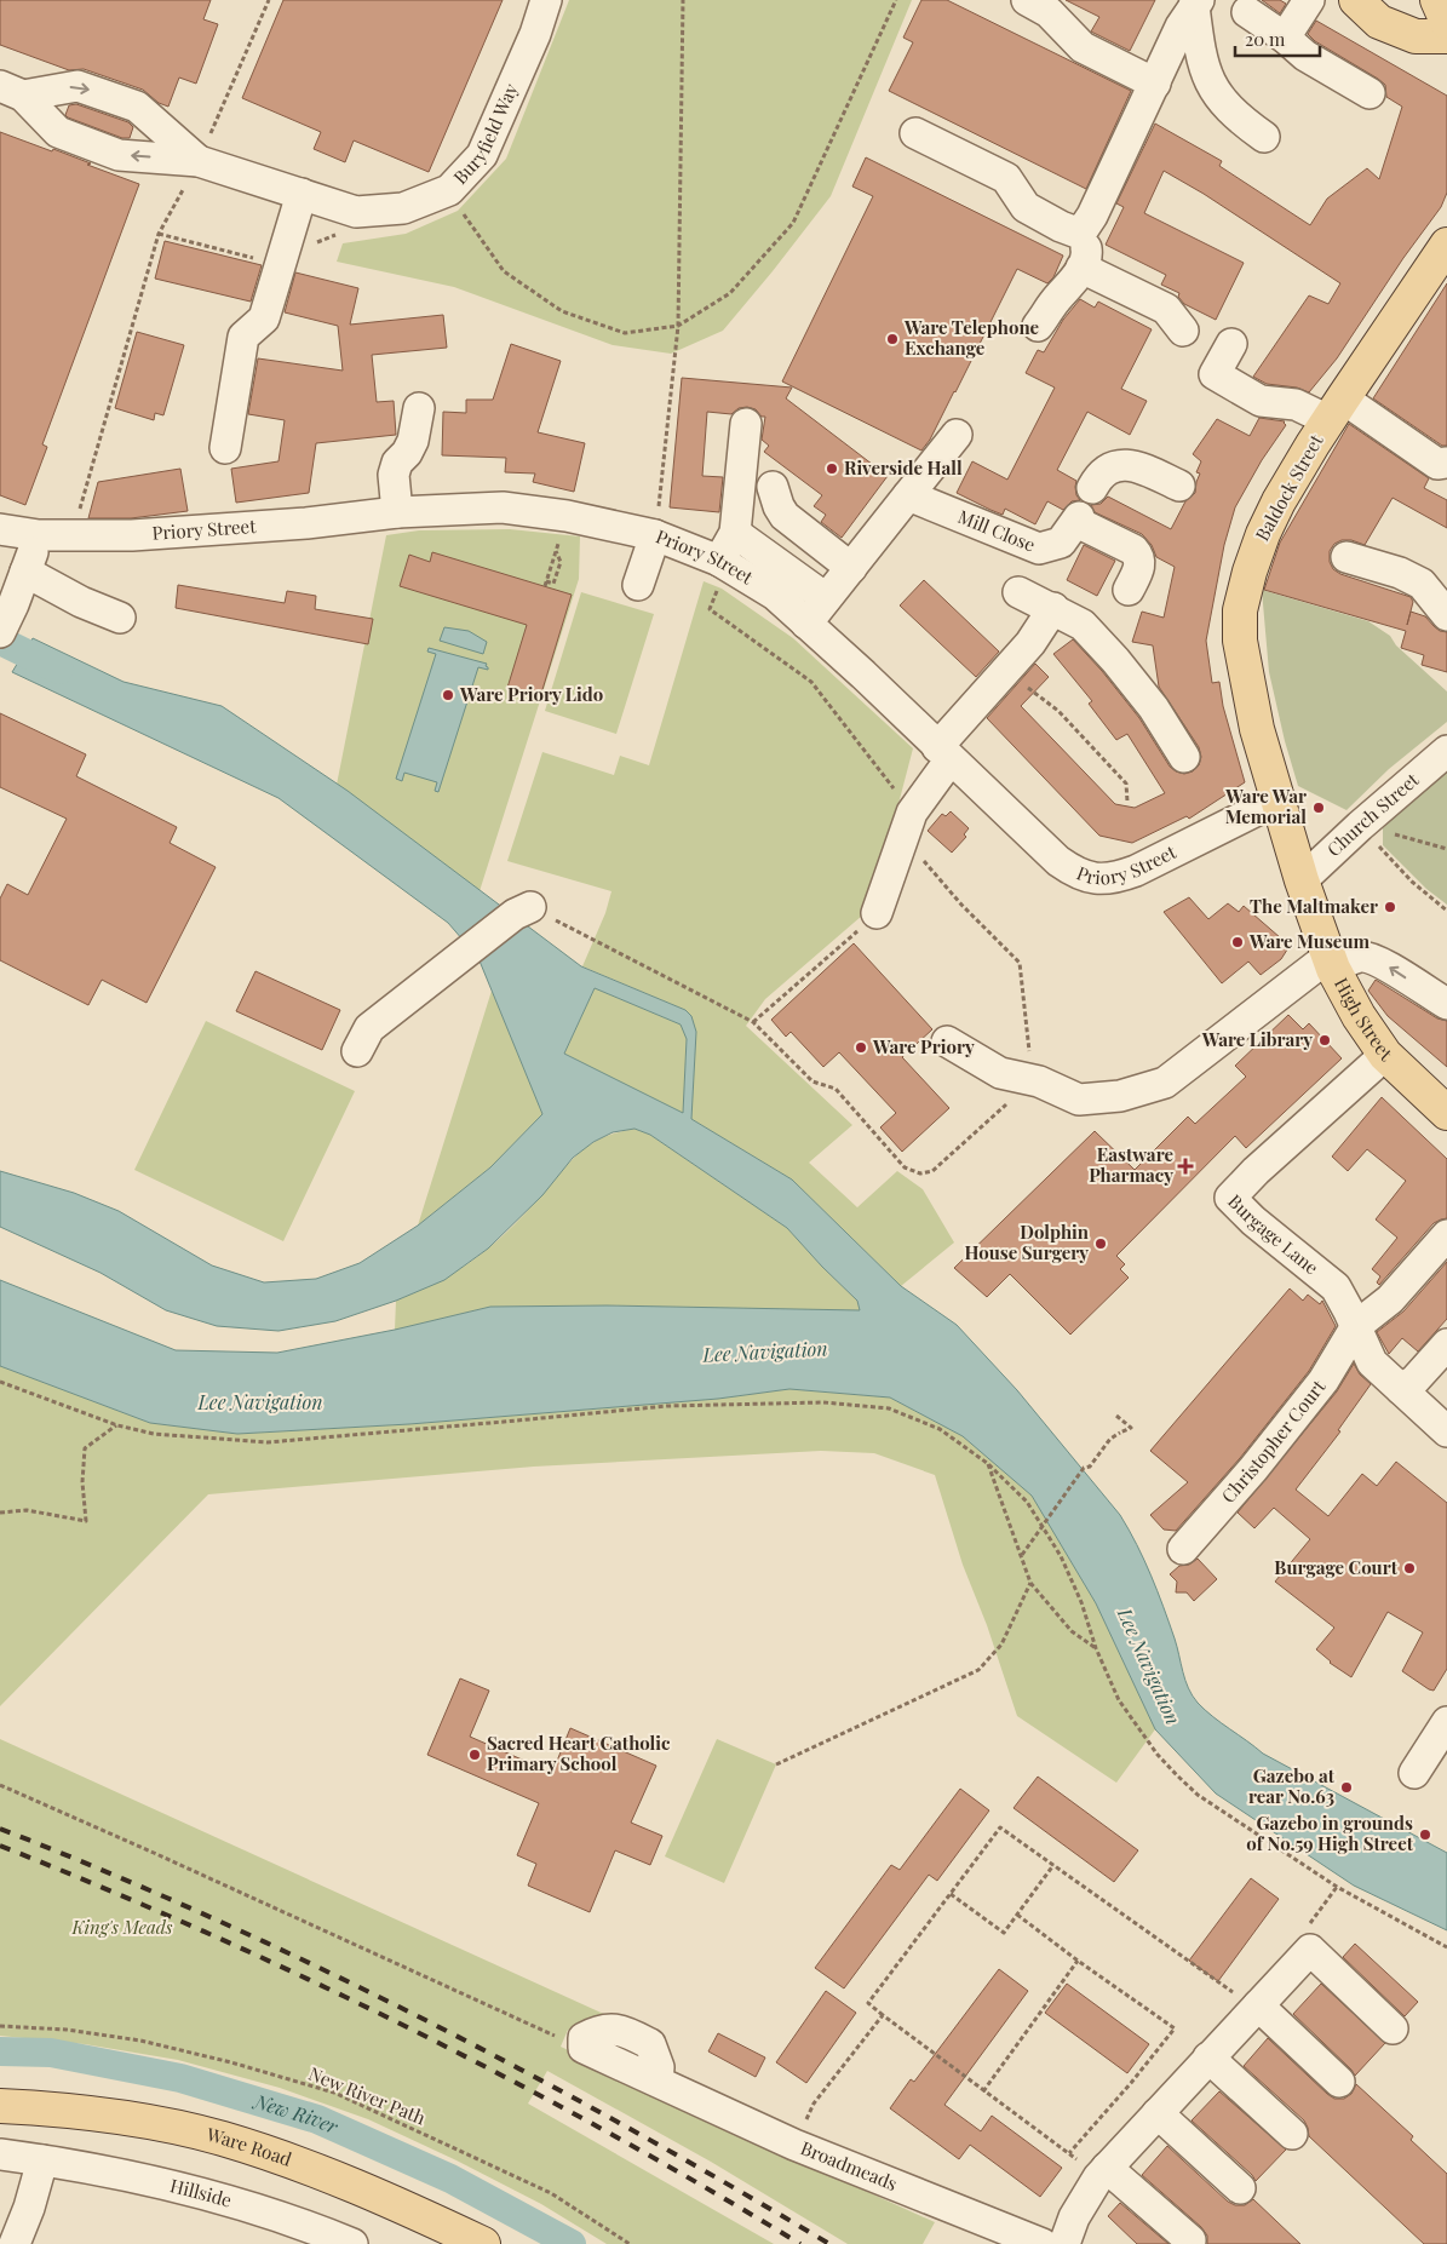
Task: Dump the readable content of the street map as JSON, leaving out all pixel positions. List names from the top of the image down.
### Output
{
  "streets": {
    "main road": ["Baldock Street", "High Street", "Ware Road"],
    "street": [
      "Buryfield Way",
      "Priory Street",
      "Mill Close",
      "Church Street",
      "Burgage Lane",
      "Christopher Court",
      "Broadmeads",
      "Hillside"
    ],
    "path": ["New River Path"]
  },
  "crossings": [
    ["Baldock Street", "Priory Street"],
    ["Baldock Street", "High Street"],
    ["Priory Street", "High Street"],
    ["Church Street", "High Street"],
    ["High Street", "Burgage Lane"],
    ["Burgage Lane", "Christopher Court"]
  ],
  "water": ["Lee Navigation", "New River"],
  "parks": ["King's Meads"],
  "places": {
    "other": [
      "Ware Telephone Exchange",
      "Riverside Hall",
      "Ware Priory Lido",
      "Ware War Memorial",
      "The Maltmaker",
      "Ware Museum",
      "Ware Library",
      "Ware Priory",
      "Dolphin House Surgery",
      "Burgage Court",
      "Sacred Heart Catholic Primary School",
      "Gazebo at rear No.63",
      "Gazebo in grounds of No.59 High Street"
    ],
    "health": ["Eastware Pharmacy"]
  },
  "scale_bar": "20 m"
}
